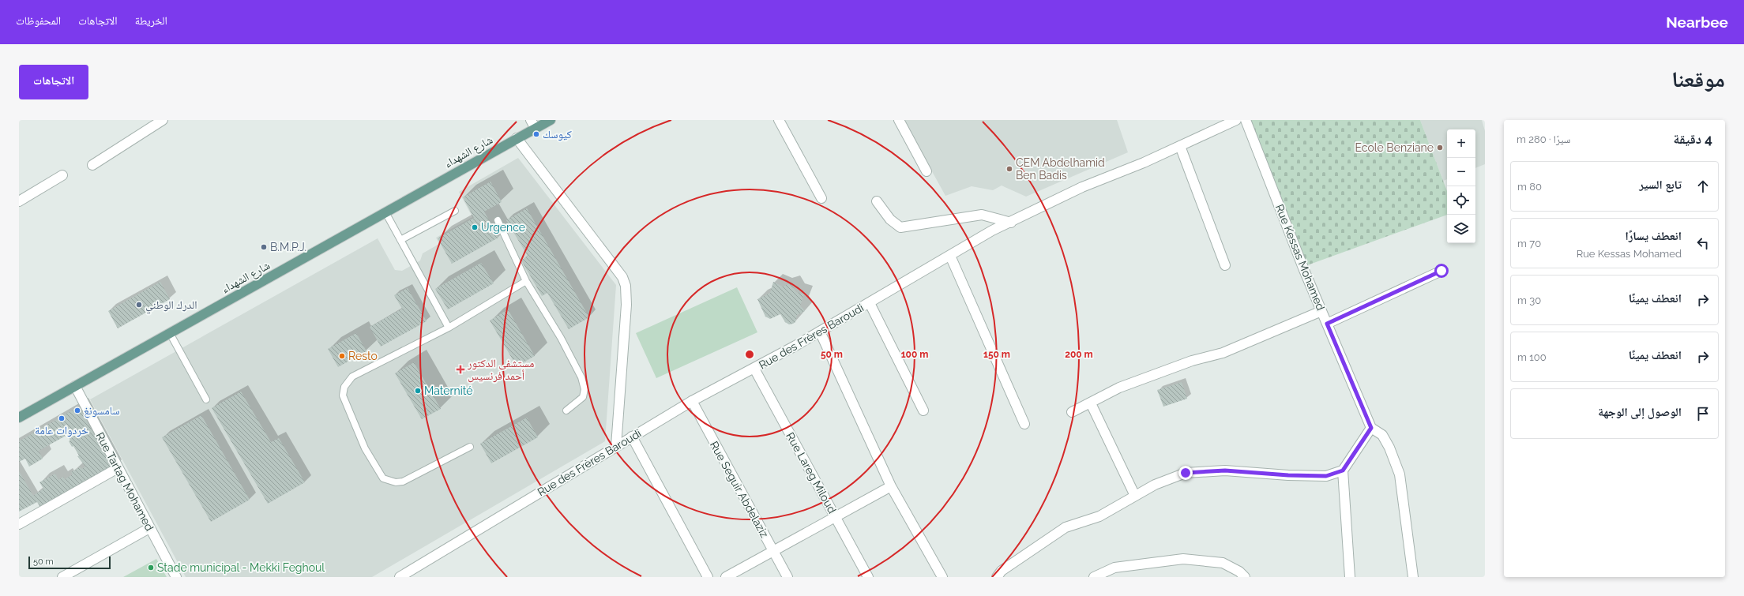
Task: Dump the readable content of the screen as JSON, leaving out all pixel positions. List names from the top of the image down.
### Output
{
  "streets": {
    "main road": ["شارع الشهداء"],
    "street": [
      "Rue Kessas Mohamed",
      "Rue des Frères Baroudi",
      "Rue Lareg Miloud",
      "Rue Tartag Mohamed",
      "Rue Seguir Abdelaziz"
    ]
  },
  "crossings": [
    ["شارع الشهداء", "Rue Tartag Mohamed"],
    ["Rue des Frères Baroudi", "Rue Lareg Miloud"],
    ["Rue des Frères Baroudi", "Rue Seguir Abdelaziz"]
  ],
  "places": {
    "other": [
      "كيوسك",
      "Ecole Benziane",
      "CEM Abdelhamid Ben Badis",
      "Urgence",
      "B.M.P.J.",
      "الدرك الوطني",
      "Resto",
      "Maternité",
      "سامسونغ",
      "خردوات عامة",
      "Stade municipal - Mekki Feghoul"
    ],
    "health": ["مستشفى الدكتور أحمد فرنسيس"]
  },
  "scale_bar": "50 m",
  "page": {
    "header": "Nearbee",
    "nav": ["الخريطة", "الاتجاهات", "المحفوظات"],
    "title": "موقعنا",
    "buttons": "الاتجاهات",
    "heading": ["4 دقيقة", "سيرًا · 280 m"],
    "map_buttons": ["+", "−"],
    "list": [
      ["تابع السير", "80 m"],
      ["انعطف يسارًا", "Rue Kessas Mohamed", "70 m"],
      ["انعطف يمينًا", "30 m"],
      ["انعطف يمينًا", "100 m"],
      "الوصول إلى الوجهة"
    ],
    "scale": "50 m"
  },
  "rings": [
    "50 m",
    "100 m",
    "150 m",
    "200 m"
  ]
}
